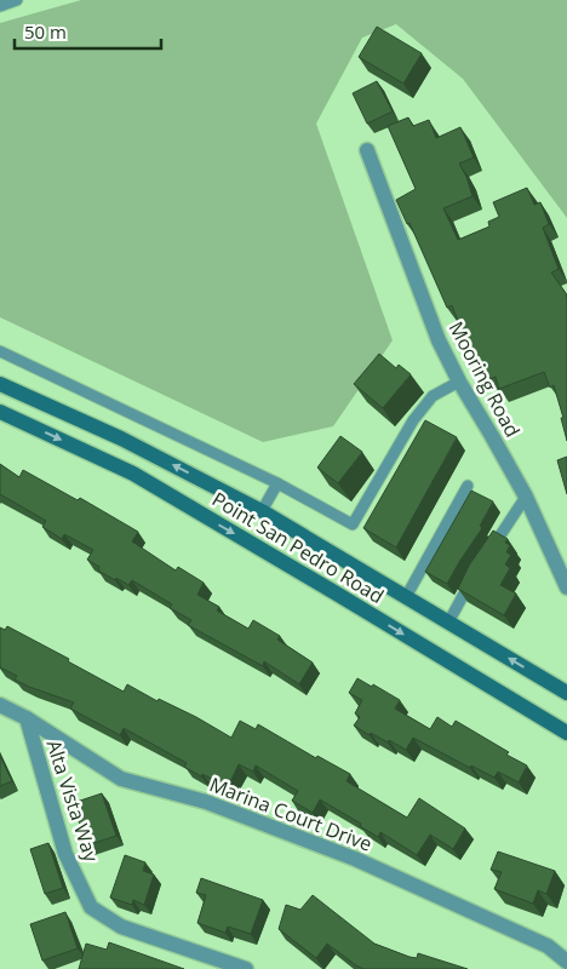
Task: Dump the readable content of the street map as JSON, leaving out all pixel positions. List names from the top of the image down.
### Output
{
  "streets": {
    "main road": ["Point San Pedro Road"],
    "street": ["Mooring Road", "Alta Vista Way", "Marina Court Drive"]
  },
  "crossings": [
    ["Alta Vista Way", "Marina Court Drive"]
  ],
  "scale_bar": "50 m"
}
